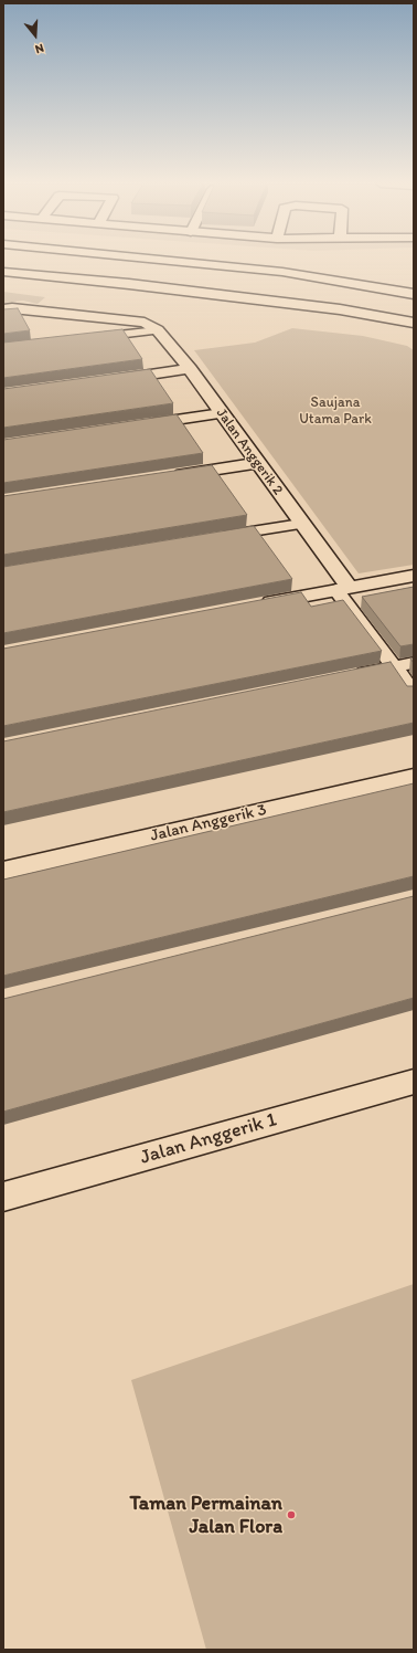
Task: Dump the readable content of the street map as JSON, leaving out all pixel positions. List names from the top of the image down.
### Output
{
  "streets": {
    "street": ["Jalan Anggerik 2", "Jalan Anggerik 3", "Jalan Anggerik 1"]
  },
  "parks": ["Saujana Utama Park"],
  "places": ["Taman Permainan Jalan Flora"],
  "north": "bottom"
}
